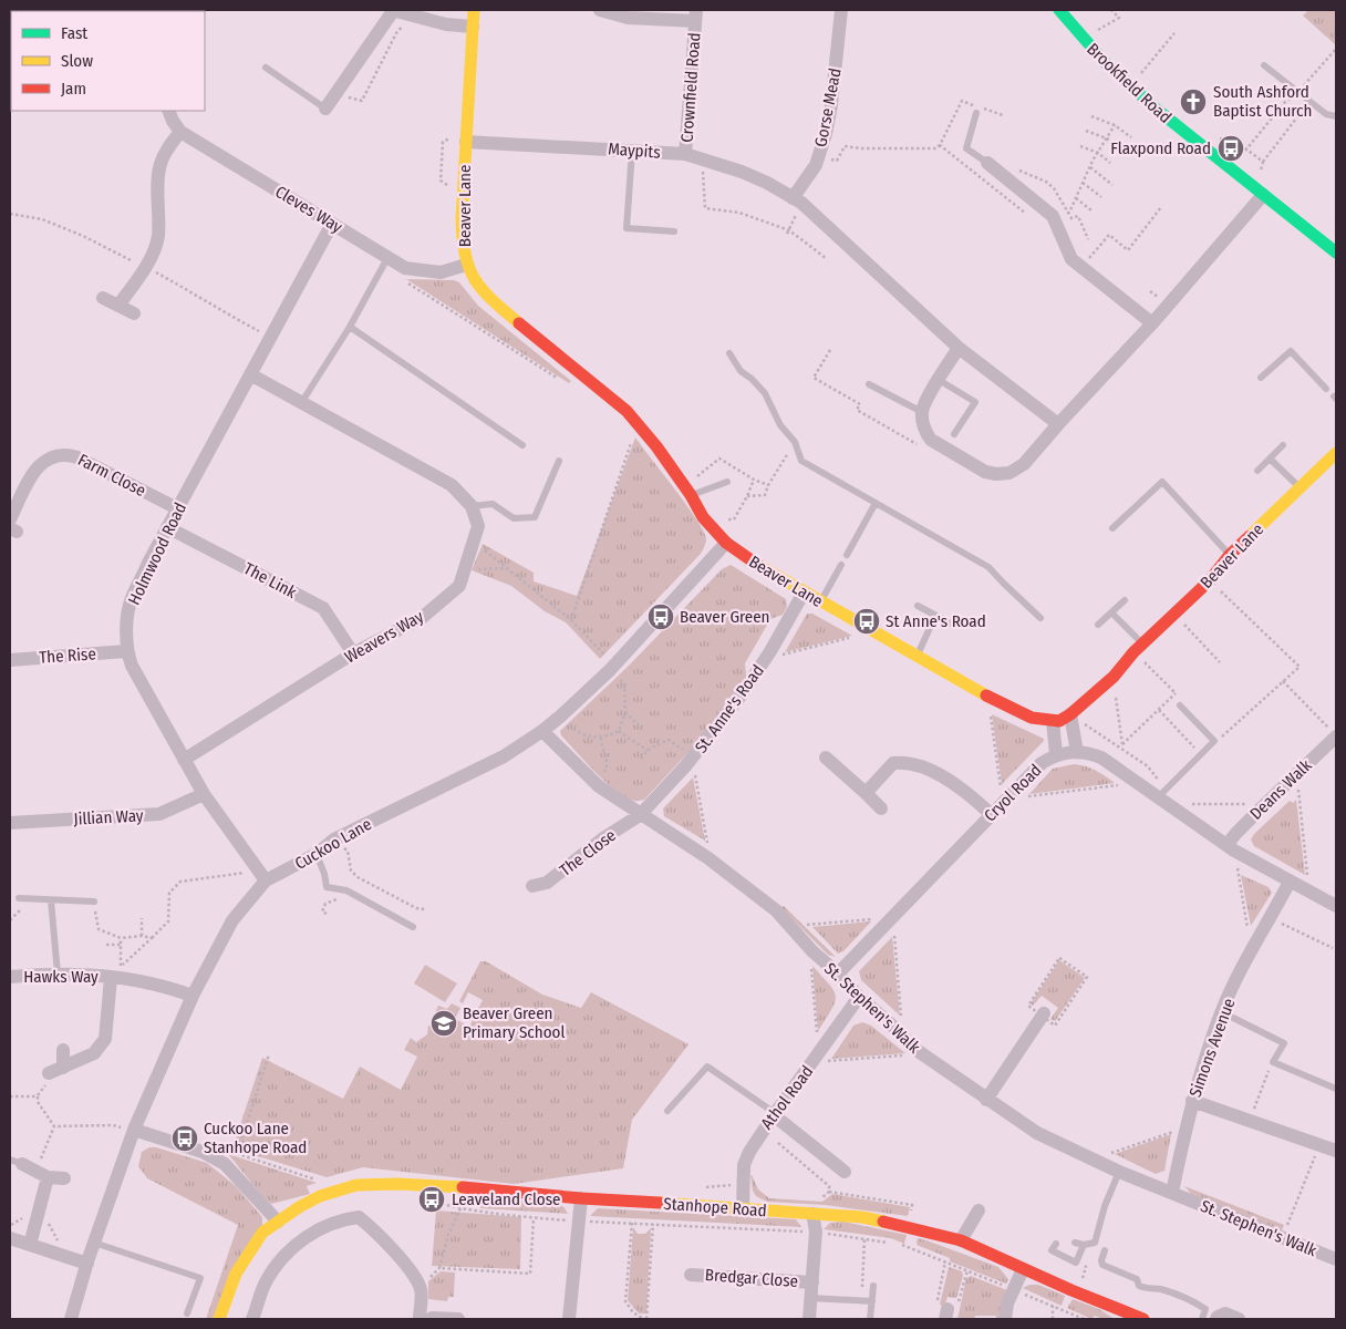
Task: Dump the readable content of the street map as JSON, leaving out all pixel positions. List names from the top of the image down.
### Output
{
  "streets": {
    "street": [
      "Brookfield Road",
      "Crownfield Road",
      "Gorse Mead",
      "Maypits",
      "Beaver Lane",
      "Cleves Way",
      "Farm Close",
      "Holmwood Road",
      "The Link",
      "Weavers Way",
      "The Rise",
      "St. Anne's Road",
      "Deans Walk",
      "Cryol Road",
      "Jillian Way",
      "Cuckoo Lane",
      "The Close",
      "Hawks Way",
      "St. Stephen's Walk",
      "Simons Avenue",
      "Athol Road",
      "Stanhope Road",
      "Bredgar Close"
    ]
  },
  "crossings": [
    ["Crownfield Road", "Maypits"],
    ["Gorse Mead", "Maypits"],
    ["Maypits", "Beaver Lane"],
    ["Beaver Lane", "Cleves Way"],
    ["Beaver Lane", "St. Anne's Road"],
    ["Beaver Lane", "Cuckoo Lane"],
    ["Cleves Way", "Holmwood Road"],
    ["Farm Close", "Holmwood Road"],
    ["Holmwood Road", "The Link"],
    ["Holmwood Road", "Weavers Way"],
    ["Holmwood Road", "The Rise"],
    ["Holmwood Road", "Jillian Way"],
    ["Holmwood Road", "Cuckoo Lane"],
    ["The Link", "Weavers Way"],
    ["St. Anne's Road", "The Close"],
    ["St. Anne's Road", "St. Stephen's Walk"],
    ["Deans Walk", "Cryol Road"],
    ["Cryol Road", "St. Stephen's Walk"],
    ["Cryol Road", "Simons Avenue"],
    ["Cuckoo Lane", "Hawks Way"],
    ["Cuckoo Lane", "St. Stephen's Walk"],
    ["The Close", "St. Stephen's Walk"],
    ["St. Stephen's Walk", "Simons Avenue"],
    ["St. Stephen's Walk", "Athol Road"],
    ["Athol Road", "Stanhope Road"],
    ["Stanhope Road", "Bredgar Close"]
  ],
  "places": {
    "church": ["South Ashford Baptist Church"],
    "bus stop": [
      "Flaxpond Road",
      "Beaver Green",
      "St Anne's Road",
      "Cuckoo Lane Stanhope Road",
      "Leaveland Close"
    ],
    "school or university": ["Beaver Green Primary School"]
  },
  "legend": ["Fast", "Slow", "Jam"]
}
